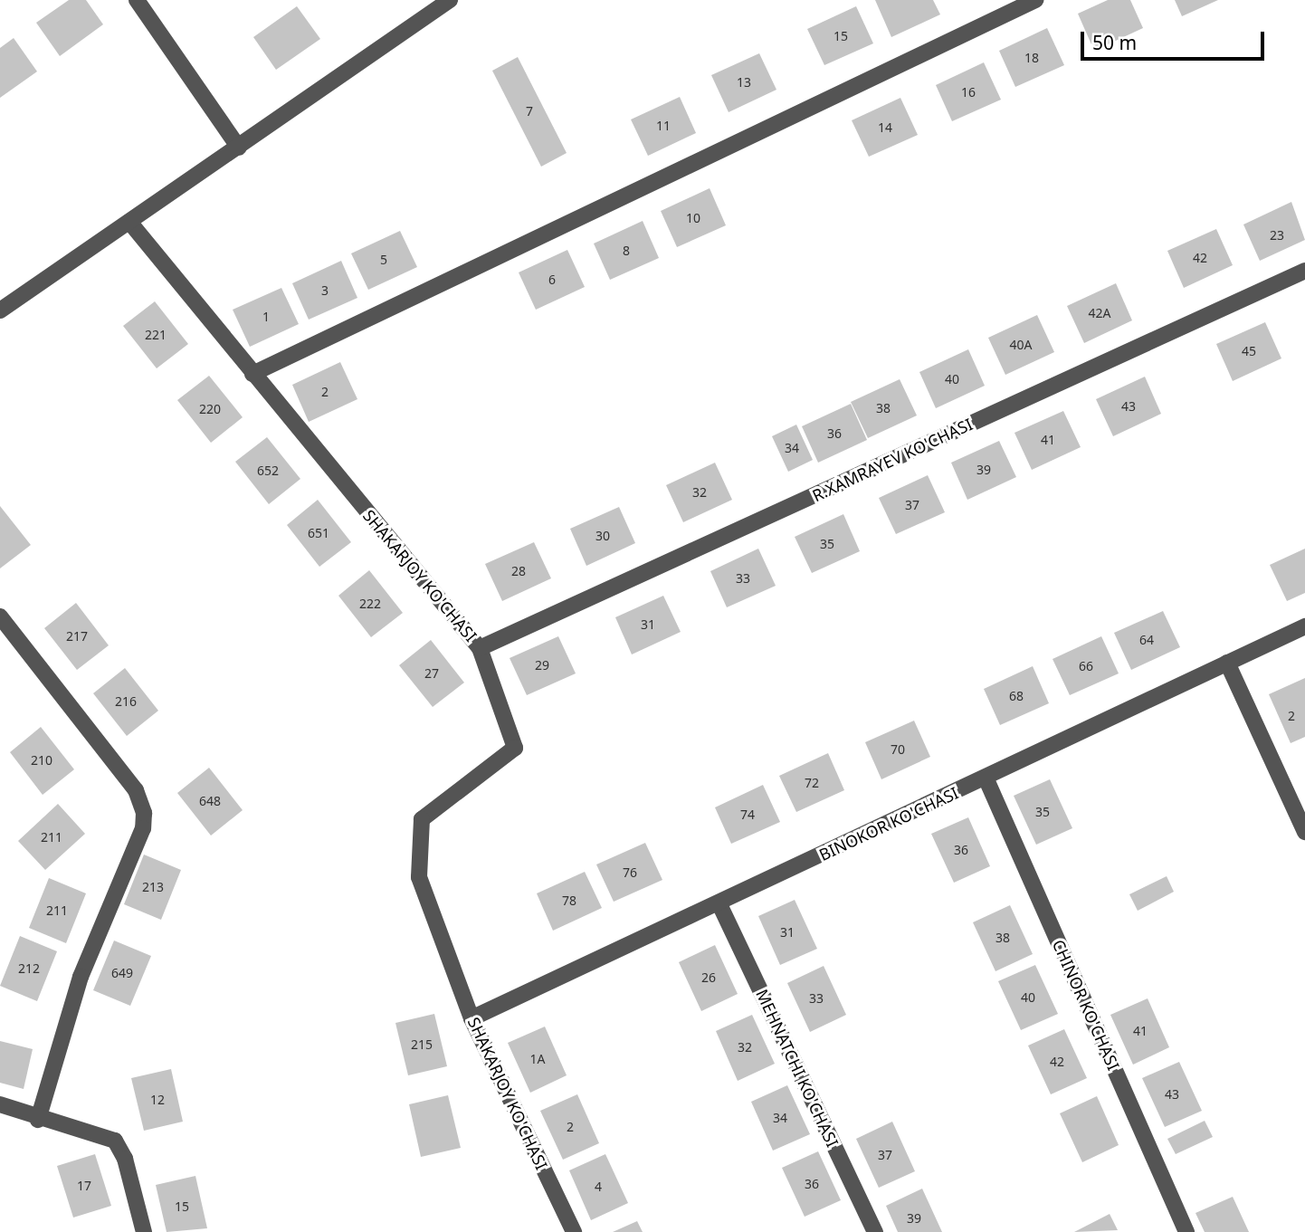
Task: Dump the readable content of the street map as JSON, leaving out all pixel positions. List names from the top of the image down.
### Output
{
  "streets": {
    "street": [
      "R.XAMRAYEV KO'CHASI",
      "SHAKARJOY KO'CHASI",
      "BINOKOR KO'CHASI",
      "CHINOR KO'CHASI",
      "MEHNATCHI KO'CHASI"
    ]
  },
  "crossings": [
    ["R.XAMRAYEV KO'CHASI", "SHAKARJOY KO'CHASI"],
    ["SHAKARJOY KO'CHASI", "BINOKOR KO'CHASI"],
    ["BINOKOR KO'CHASI", "CHINOR KO'CHASI"],
    ["BINOKOR KO'CHASI", "MEHNATCHI KO'CHASI"]
  ],
  "house_numbers": [
    "15",
    "18",
    "13",
    "16",
    "7",
    "11",
    "14",
    "10",
    "23",
    "8",
    "42",
    "5",
    "6",
    "3",
    "42A",
    "1",
    "221",
    "40A",
    "45",
    "40",
    "2",
    "43",
    "38",
    "220",
    "36",
    "41",
    "34",
    "39",
    "652",
    "32",
    "37",
    "651",
    "30",
    "35",
    "28",
    "33",
    "222",
    "31",
    "217",
    "64",
    "29",
    "66",
    "27",
    "68",
    "216",
    "2",
    "70",
    "210",
    "72",
    "648",
    "35",
    "74",
    "211",
    "36",
    "76",
    "213",
    "78",
    "211",
    "31",
    "38",
    "212",
    "649",
    "26",
    "40",
    "33",
    "41",
    "215",
    "32",
    "1A",
    "42",
    "43",
    "12",
    "34",
    "2",
    "37",
    "36",
    "17",
    "4",
    "15",
    "39"
  ],
  "scale_bar": "50 m"
}
